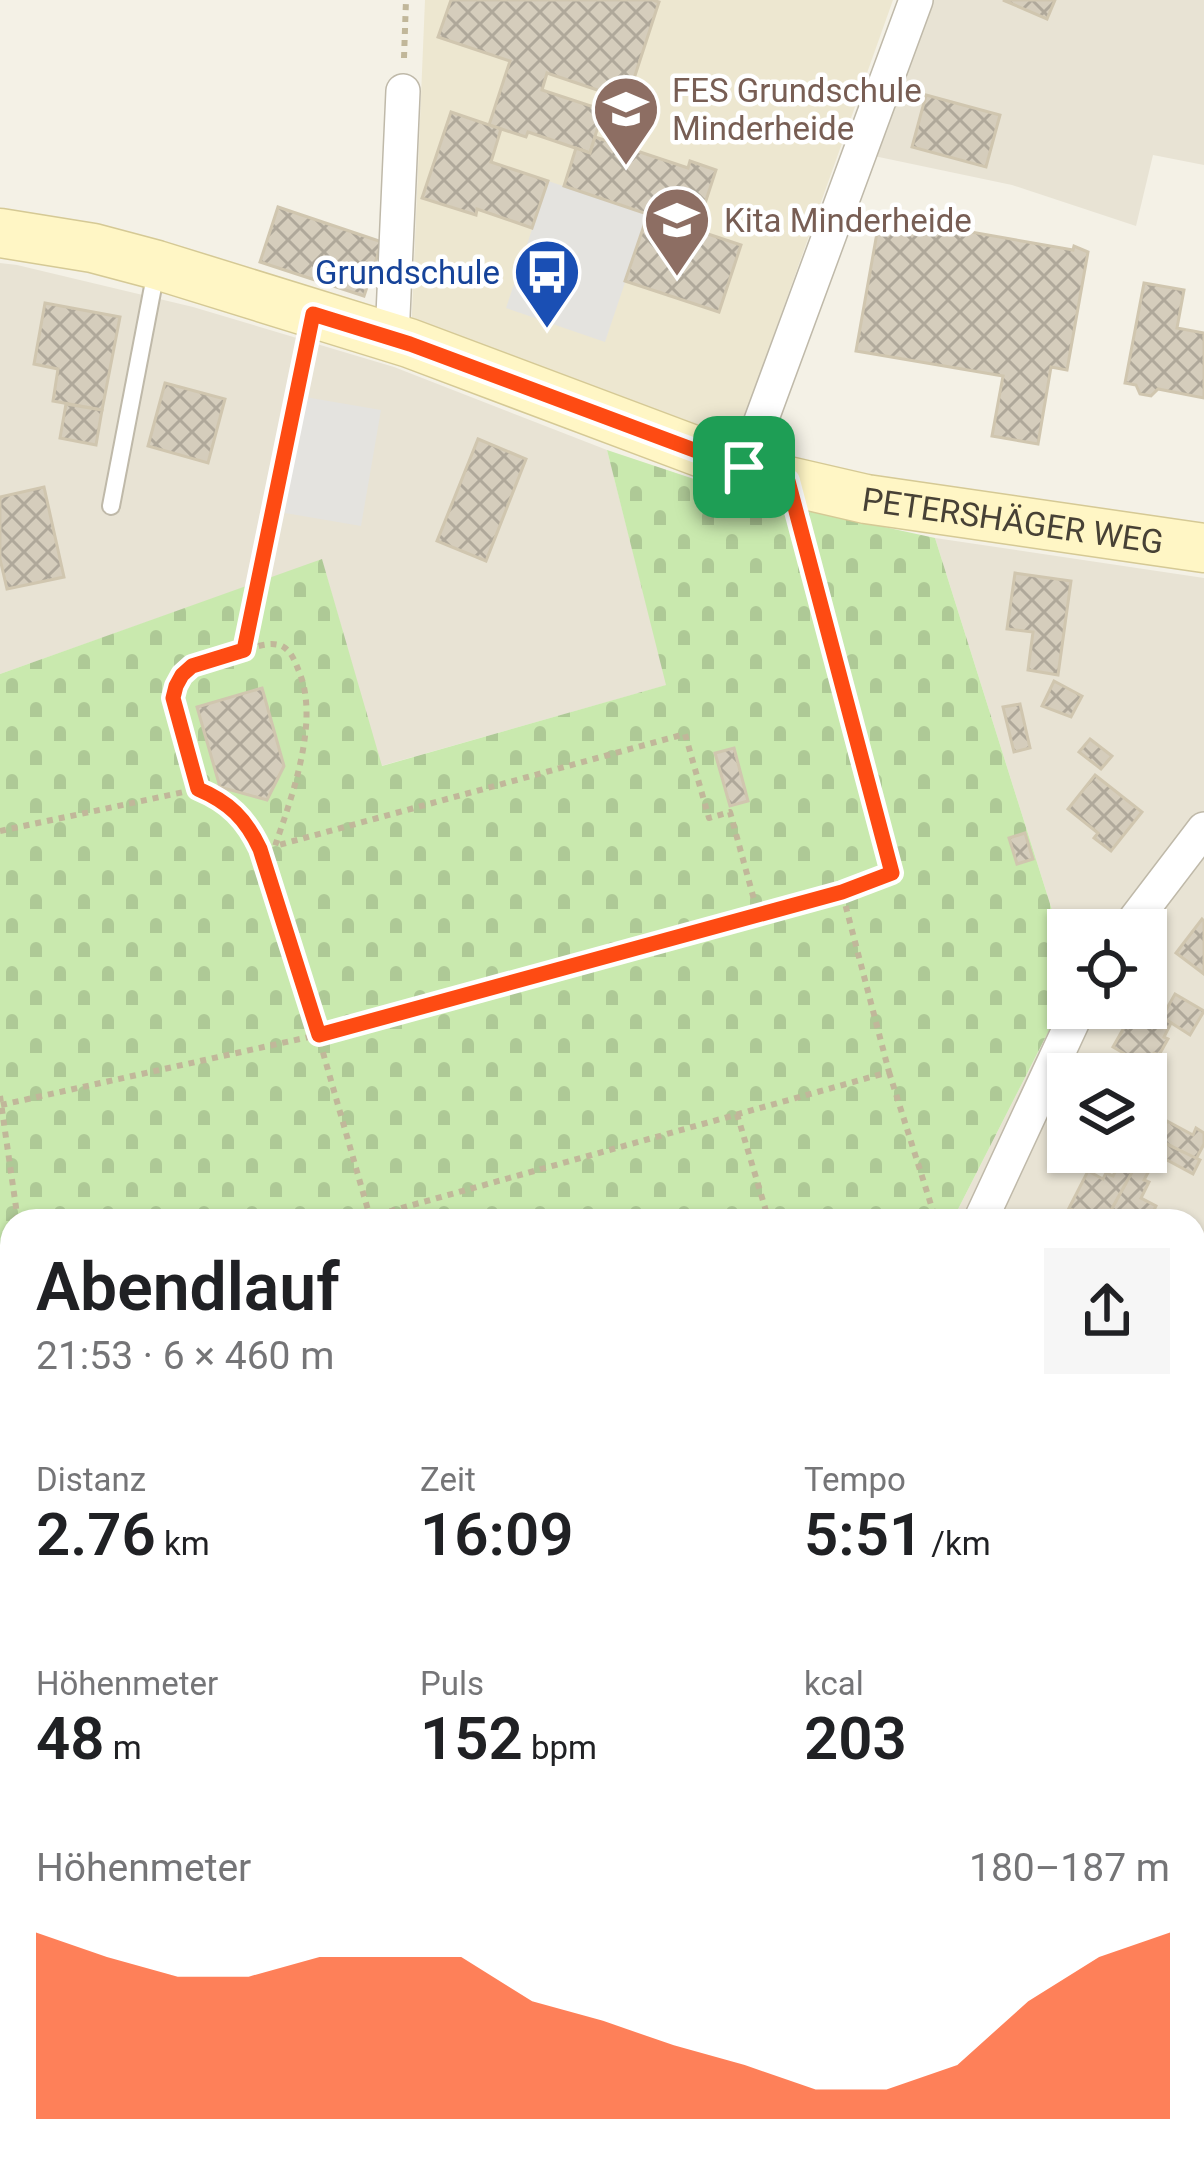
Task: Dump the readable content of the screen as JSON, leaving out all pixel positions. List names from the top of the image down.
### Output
{
  "streets": {
    "street": ["PETERSHÄGER WEG"]
  },
  "places": {
    "school or university": ["FES Grundschule Minderheide", "Kita Minderheide"],
    "bus stop": ["Grundschule"]
  },
  "page": {
    "heading": ["Abendlauf", "21:53 · 6 × 460 m"],
    "stats": [
      ["Distanz", "2.76 km"],
      ["Zeit", "16:09"],
      ["Tempo", "5:51 /km"],
      ["Höhenmeter", "48 m"],
      ["Puls", "152 bpm"],
      ["kcal", "203"]
    ],
    "chart": ["Höhenmeter", "180–187 m"]
  }
}
